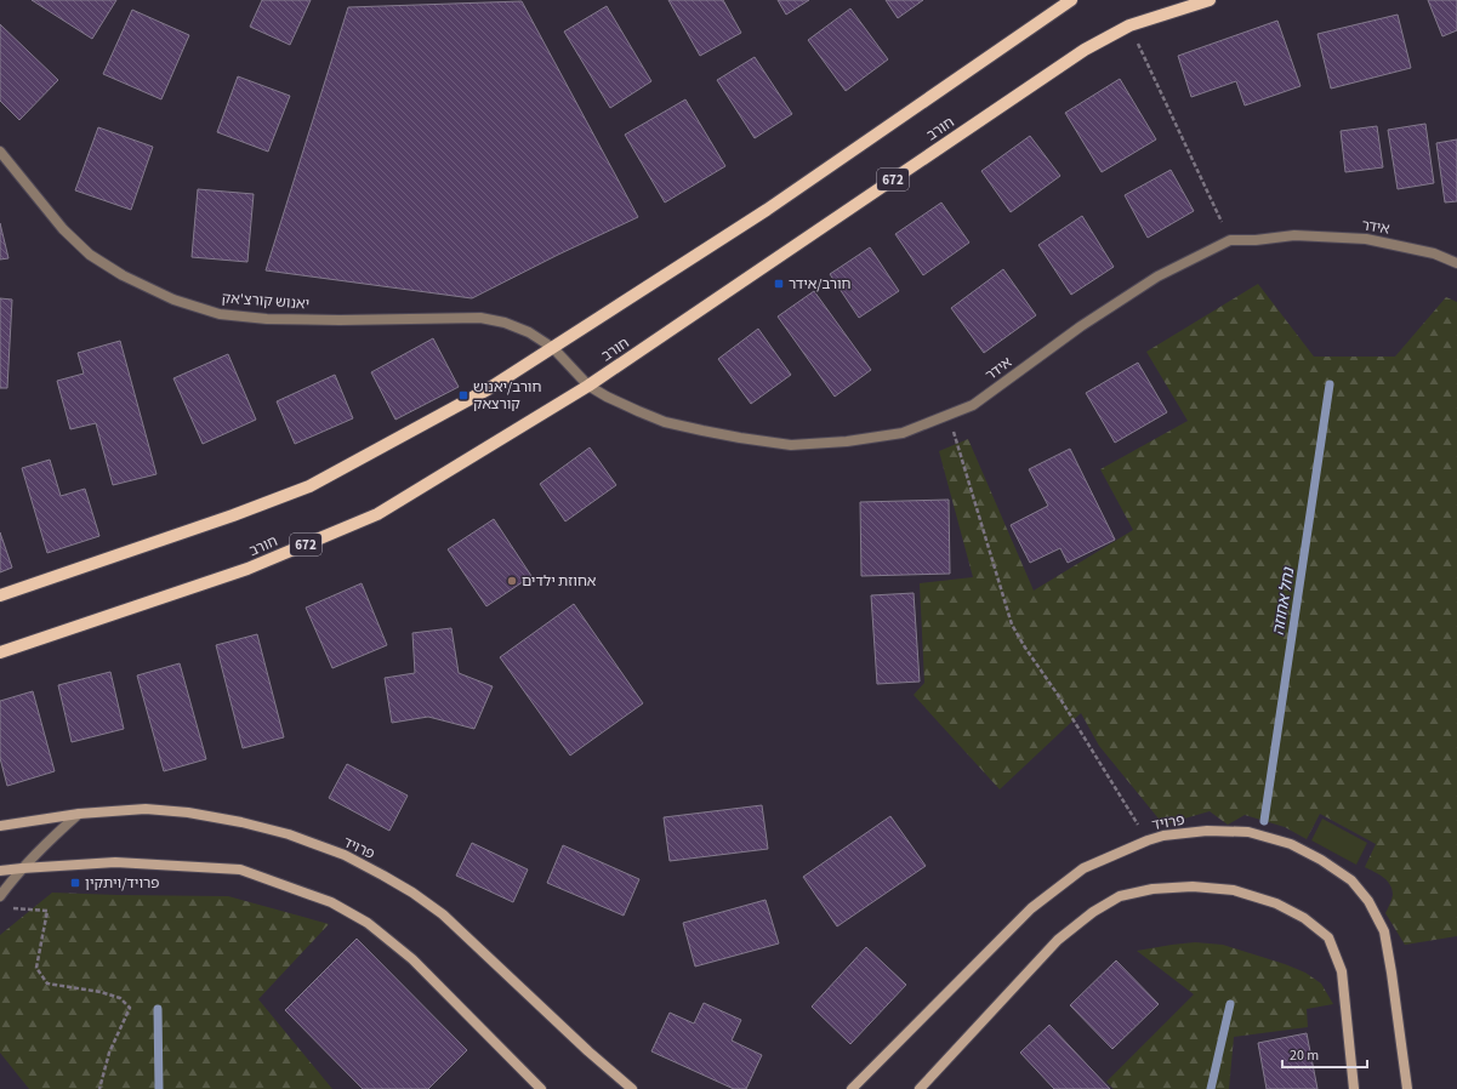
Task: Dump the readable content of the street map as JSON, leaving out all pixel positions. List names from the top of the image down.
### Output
{
  "streets": {
    "main road": ["חורב", "672", "פרויד"],
    "street": ["אידר", "יאנוש קורצ'אק"]
  },
  "crossings": [
    ["חורב", "אידר"],
    ["אידר", "יאנוש קורצ'אק"]
  ],
  "water": ["נחל אחוזה"],
  "places": {
    "transit": ["חורב/אידר", "חורב/יאנוש קורצאק", "פרויד/ויתקין"],
    "other": ["אחוזת ילדים"]
  },
  "scale_bar": "20 m"
}
